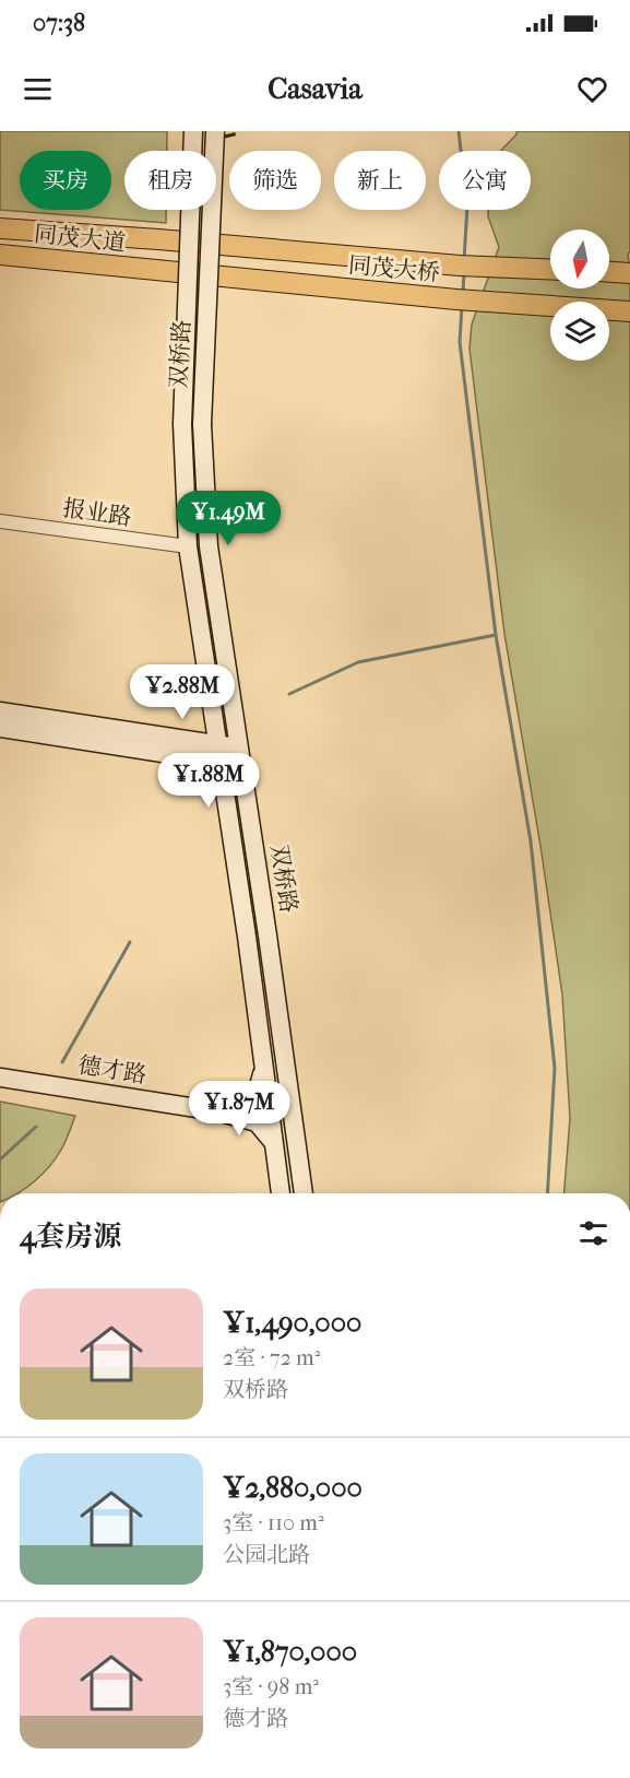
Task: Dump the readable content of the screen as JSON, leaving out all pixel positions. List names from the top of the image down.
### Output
{
  "streets": {
    "main road": [
      "同茂大道",
      "同茂大桥",
      "双桥路",
      "德才路"
    ],
    "street": ["报业路"]
  },
  "crossings": [
    ["同茂大道", "同茂大桥"],
    ["双桥路", "报业路"],
    ["双桥路", "德才路"]
  ],
  "north": "bottom",
  "page": {
    "status": "07:38",
    "header": "Casavia",
    "chip": [
      "买房",
      "租房",
      "筛选",
      "新上",
      "公寓"
    ],
    "price": [
      "¥1.49M",
      "¥2.88M",
      "¥1.88M",
      "¥1.87M"
    ],
    "heading": "4套房源",
    "list": [
      {
        "name": "¥1,490,000",
        "note": "2室 · 72 m² · 双桥路"
      },
      {
        "name": "¥2,880,000",
        "note": "3室 · 110 m² · 公园北路"
      },
      {
        "name": "¥1,870,000",
        "note": "3室 · 98 m² · 德才路"
      }
    ]
  }
}
